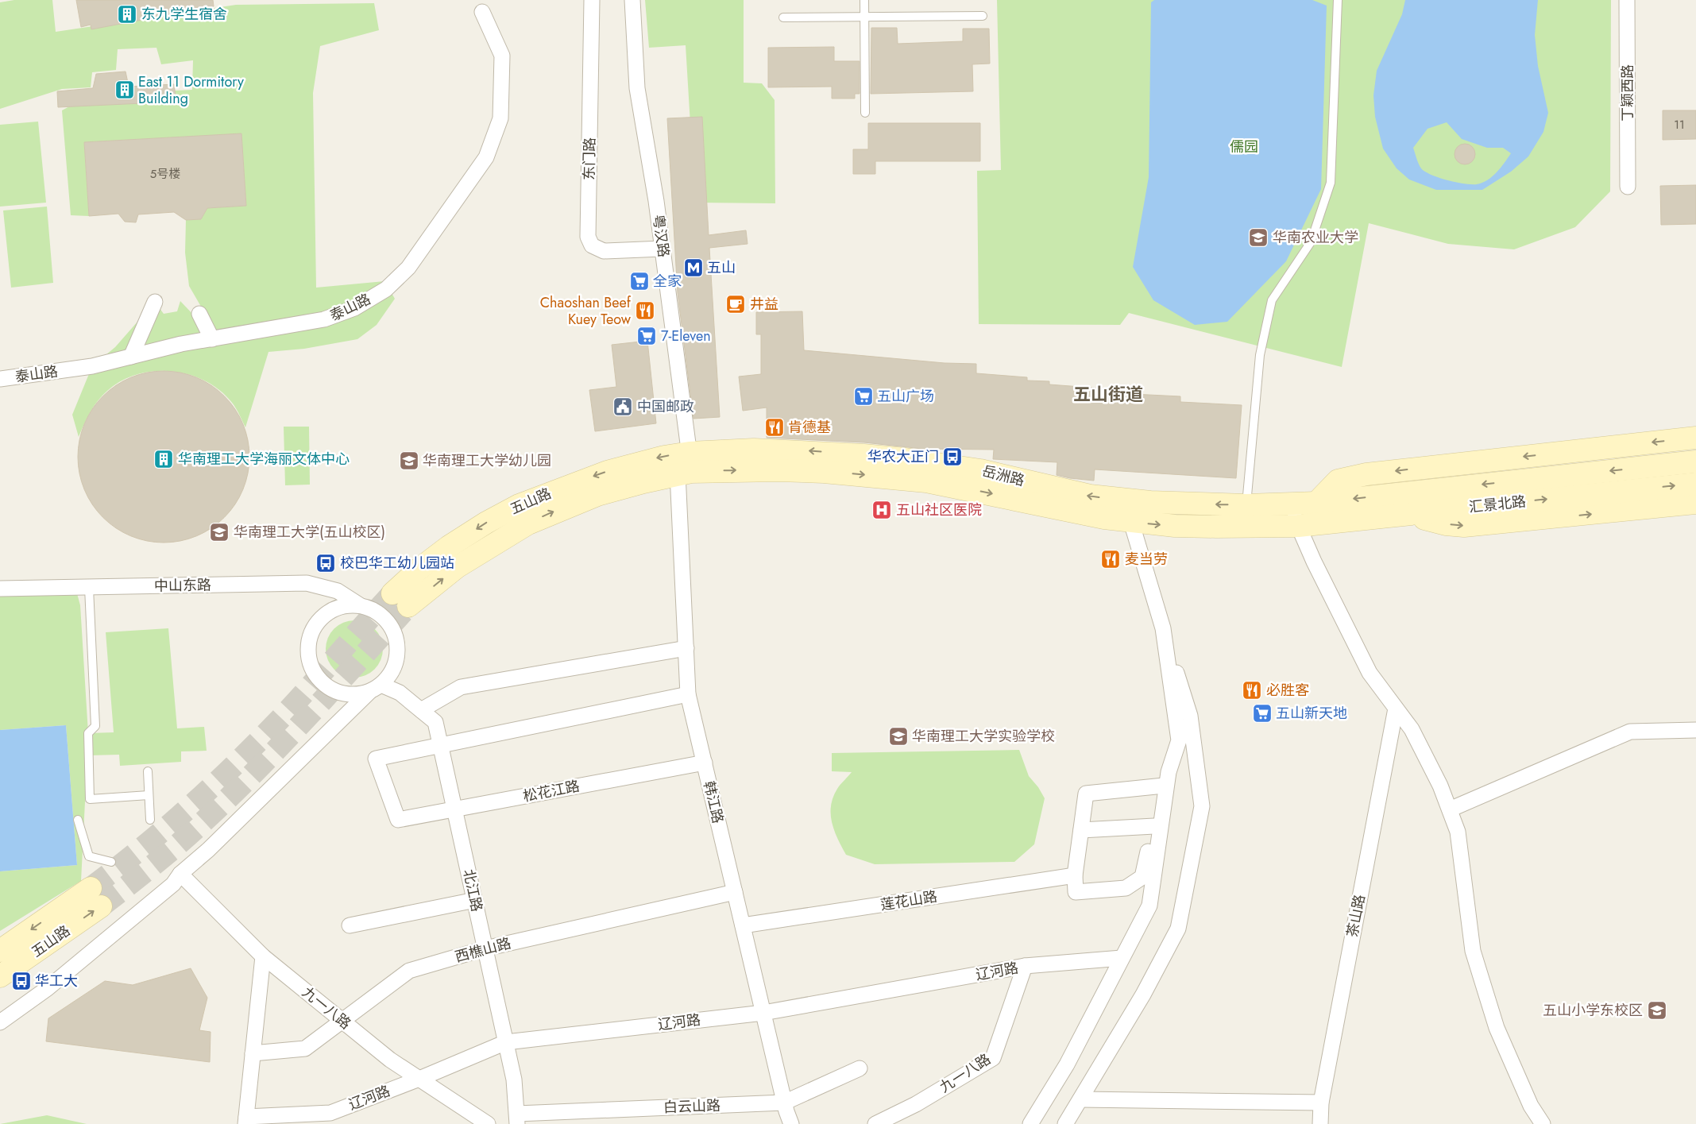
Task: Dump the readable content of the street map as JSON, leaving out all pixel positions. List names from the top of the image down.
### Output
{
  "streets": {
    "main road": ["岳洲路", "五山路", "汇景北路"],
    "street": [
      "丁颖西路",
      "东门路",
      "粤汉路",
      "泰山路",
      "中山东路",
      "松花江路",
      "韩江路",
      "北江路",
      "莲花山路",
      "茶山路",
      "西樵山路",
      "辽河路",
      "九一八路",
      "白云山路"
    ]
  },
  "crossings": [
    ["东门路", "粤汉路"],
    ["粤汉路", "岳洲路"],
    ["粤汉路", "五山路"],
    ["粤汉路", "韩江路"],
    ["岳洲路", "五山路"],
    ["岳洲路", "汇景北路"],
    ["岳洲路", "韩江路"],
    ["五山路", "韩江路"],
    ["中山东路", "北江路"],
    ["松花江路", "韩江路"],
    ["松花江路", "北江路"],
    ["韩江路", "莲花山路"],
    ["韩江路", "西樵山路"],
    ["韩江路", "辽河路"],
    ["韩江路", "白云山路"],
    ["北江路", "西樵山路"],
    ["北江路", "辽河路"],
    ["北江路", "白云山路"],
    ["西樵山路", "九一八路"],
    ["辽河路", "九一八路"]
  ],
  "districts": ["五山街道"],
  "parks": ["儒园"],
  "places": {
    "building": ["东九学生宿舍", "East 11 Dormitory Building", "华南理工大学海丽文体中心"],
    "school or university": [
      "华南农业大学",
      "华南理工大学幼儿园",
      "华南理工大学(五山校区)",
      "华南理工大学实验学校",
      "五山小学东校区"
    ],
    "metro station": ["五山"],
    "supermarket": [
      "全家",
      "7-Eleven",
      "五山广场",
      "五山新天地"
    ],
    "cafe": ["井益"],
    "restaurant": [
      "Chaoshan Beef Kuey Teow",
      "肯德基",
      "麦当劳",
      "必胜客"
    ],
    "public building": ["中国邮政"],
    "bus stop": ["华农大正门", "校巴华工幼儿园站", "华工大"],
    "hospital": ["五山社区医院"]
  },
  "house_numbers": ["11", "5号楼"]
}
